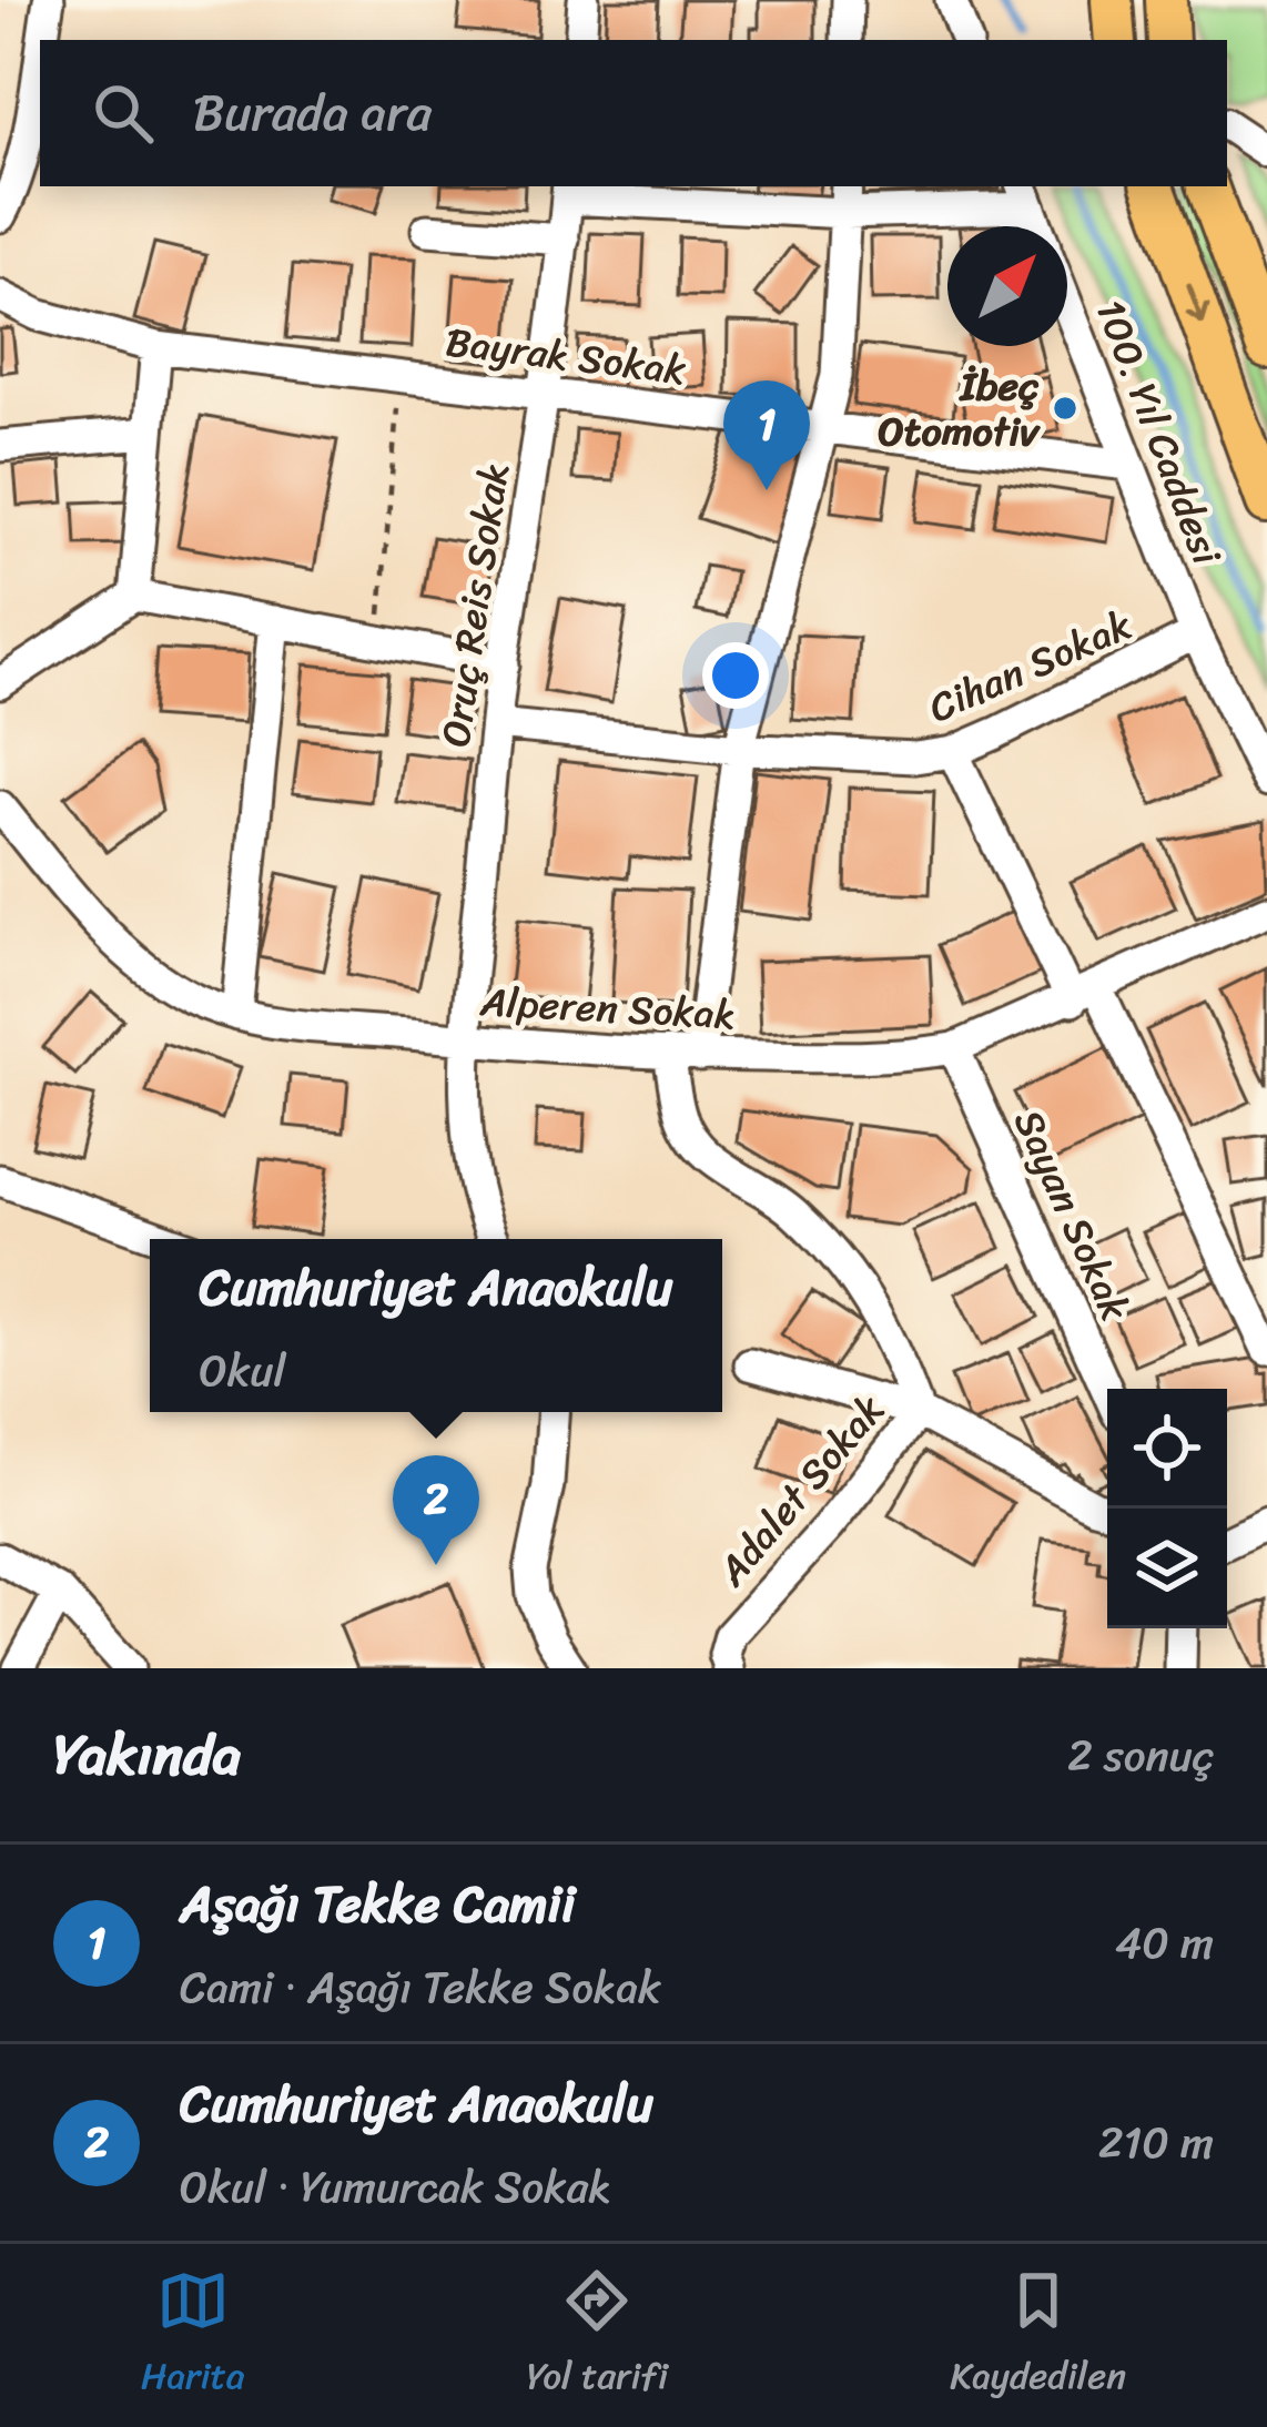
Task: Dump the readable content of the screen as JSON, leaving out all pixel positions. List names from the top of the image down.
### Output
{
  "streets": {
    "street": [
      "Bayrak Sokak",
      "100. Yıl Caddesi",
      "Oruç Reis Sokak",
      "Cihan Sokak",
      "Alperen Sokak",
      "Sayan Sokak",
      "Adalet Sokak"
    ]
  },
  "crossings": [
    ["Bayrak Sokak", "100. Yıl Caddesi"],
    ["Bayrak Sokak", "Oruç Reis Sokak"],
    ["Bayrak Sokak", "Adalet Sokak"],
    ["100. Yıl Caddesi", "Cihan Sokak"],
    ["Oruç Reis Sokak", "Cihan Sokak"],
    ["Oruç Reis Sokak", "Alperen Sokak"],
    ["Cihan Sokak", "Adalet Sokak"],
    ["Alperen Sokak", "Sayan Sokak"],
    ["Alperen Sokak", "Adalet Sokak"]
  ],
  "places": ["İbeç Otomotiv"],
  "north": "top right",
  "page": {
    "search": "Burada ara",
    "pins": ["1", "2"],
    "popup": ["Cumhuriyet Anaokulu", "Okul"],
    "heading": ["Yakında", "2 sonuç"],
    "list": [
      {
        "mark": "1",
        "name": "Aşağı Tekke Camii",
        "note": "Cami · Aşağı Tekke Sokak",
        "value": "40 m"
      },
      {
        "mark": "2",
        "name": "Cumhuriyet Anaokulu",
        "note": "Okul · Yumurcak Sokak",
        "value": "210 m"
      }
    ],
    "nav": ["Harita", "Yol tarifi", "Kaydedilen"]
  }
}
